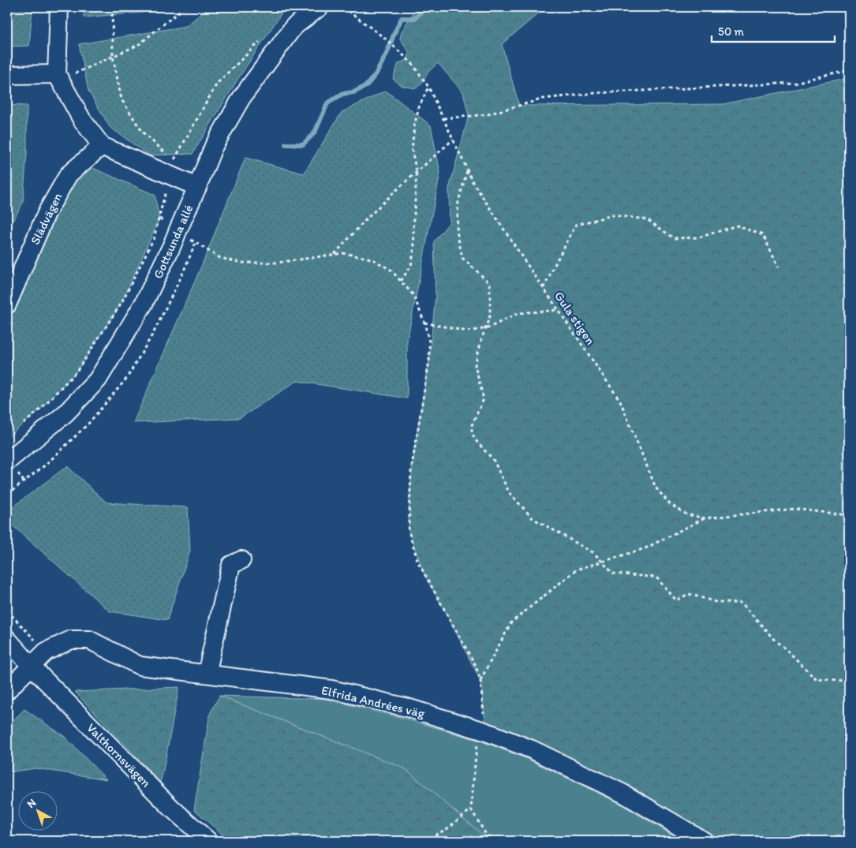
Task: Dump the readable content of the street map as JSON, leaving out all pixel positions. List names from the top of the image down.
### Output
{
  "streets": {
    "street": [
      "Slädvägen",
      "Gottsunda allé",
      "Elfrida Andrées väg",
      "Valthornsvägen"
    ],
    "path": ["Gula stigen"]
  },
  "crossings": [
    ["Elfrida Andrées väg", "Valthornsvägen"]
  ],
  "scale_bar": "50 m",
  "north": "top left"
}
